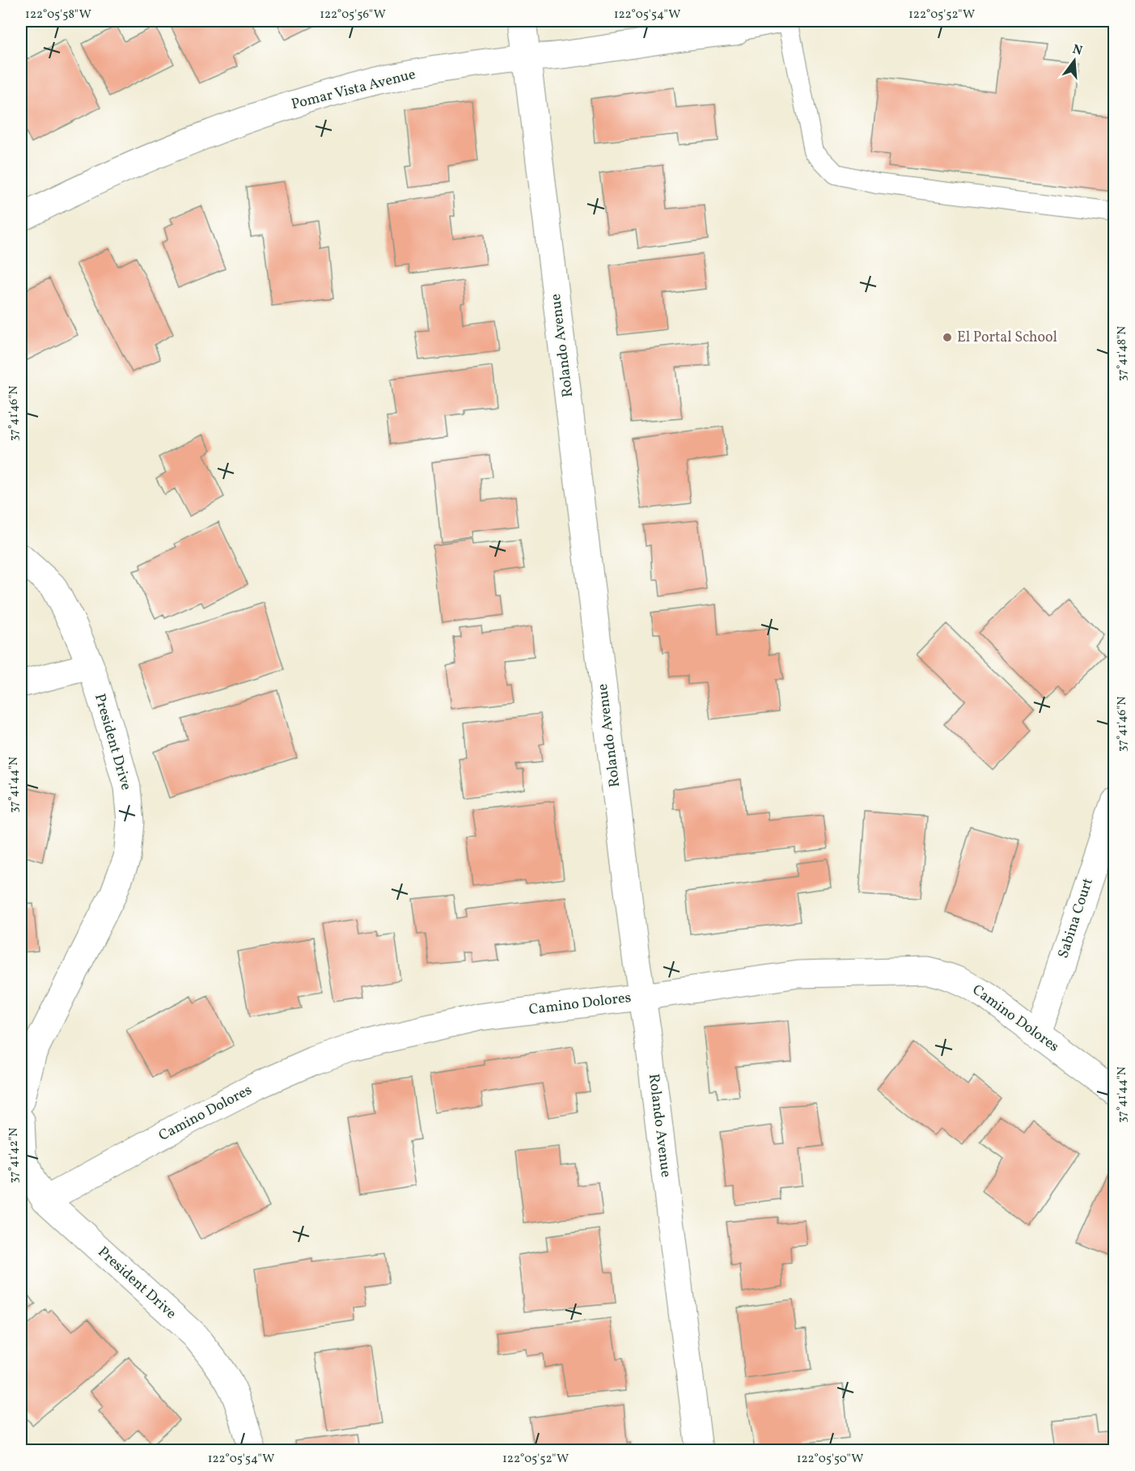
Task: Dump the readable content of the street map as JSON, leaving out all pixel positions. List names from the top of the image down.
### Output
{
  "streets": {
    "street": [
      "Pomar Vista Avenue",
      "Rolando Avenue",
      "President Drive",
      "Sabina Court",
      "Camino Dolores"
    ]
  },
  "crossings": [
    ["Pomar Vista Avenue", "Rolando Avenue"],
    ["Rolando Avenue", "Camino Dolores"],
    ["President Drive", "Camino Dolores"],
    ["Sabina Court", "Camino Dolores"]
  ],
  "places": ["El Portal School"],
  "north": "top",
  "coordinates": [
    "122°05'58\"W",
    "122°05'56\"W",
    "122°05'54\"W",
    "122°05'52\"W",
    "37°41'48\"N",
    "37°41'46\"N",
    "37°41'44\"N",
    "37°41'42\"N",
    "122°05'50\"W"
  ]
}
